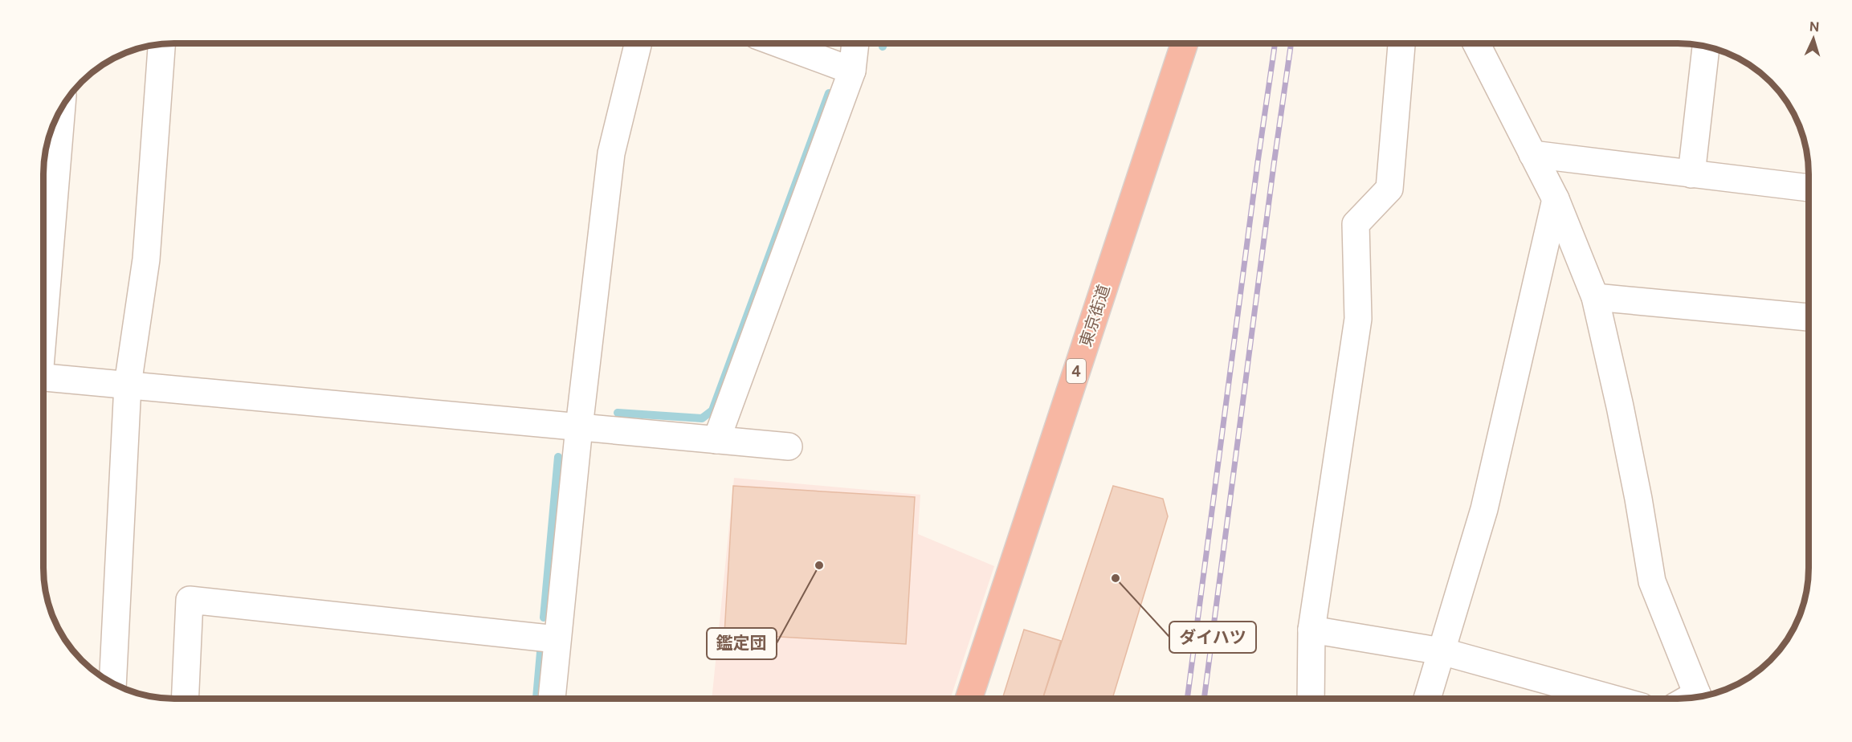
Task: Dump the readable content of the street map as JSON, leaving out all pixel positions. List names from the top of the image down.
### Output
{
  "streets": {
    "highway": ["東京街道", "4"]
  },
  "places": ["鑑定団", "ダイハツ"],
  "north": "top"
}
